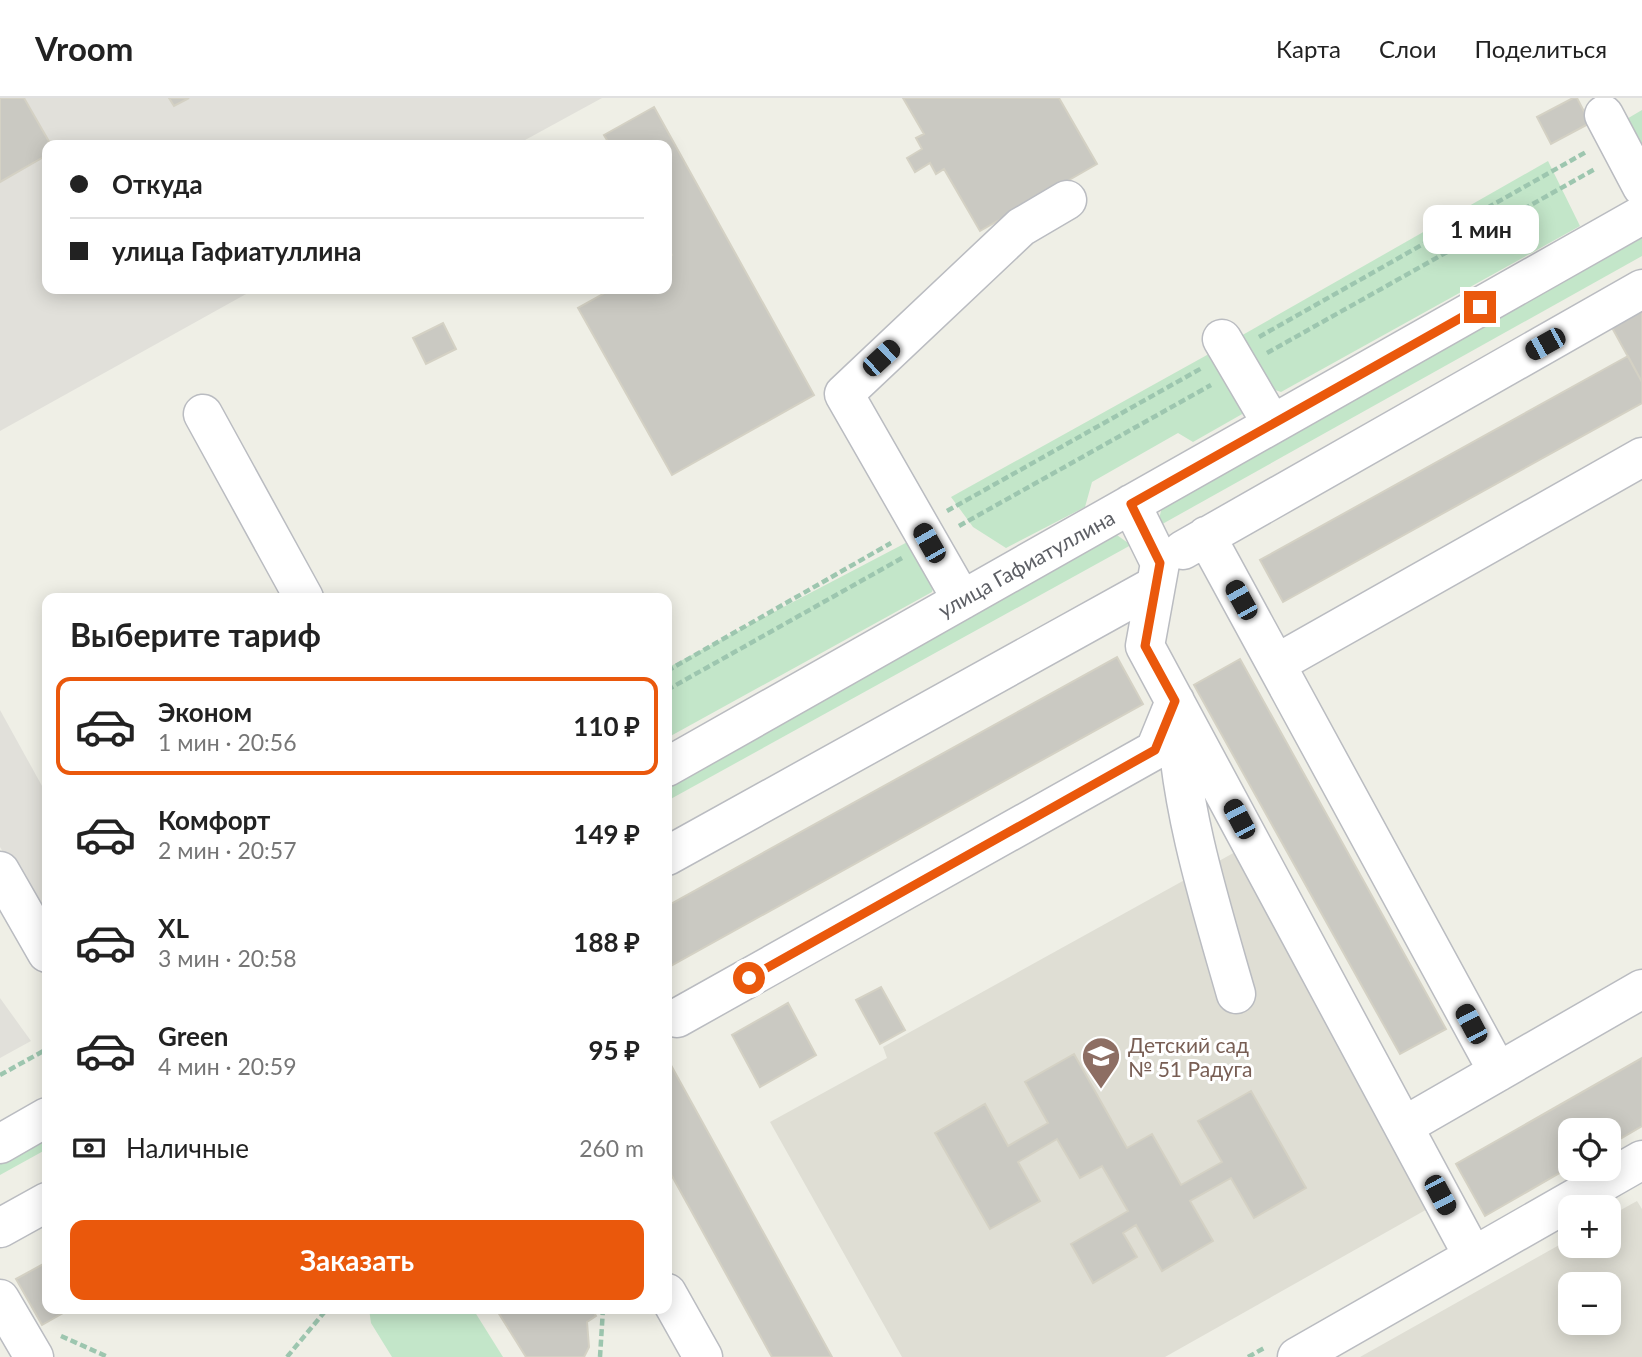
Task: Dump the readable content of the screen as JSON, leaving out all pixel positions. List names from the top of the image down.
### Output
{
  "streets": {
    "street": ["улица Гафиатуллина"]
  },
  "places": {
    "school or university": ["Детский сад № 51 Радуга"]
  },
  "page": {
    "header": "Vroom",
    "nav": ["Карта", "Слои", "Поделиться"],
    "banner": ["Откуда", "улица Гафиатуллина"],
    "bubble": "1 мин",
    "heading": "Выберите тариф",
    "list": [
      {
        "name": "Эконом",
        "note": "1 мин · 20:56",
        "value": "110 ₽"
      },
      {
        "name": "Комфорт",
        "note": "2 мин · 20:57",
        "value": "149 ₽"
      },
      {
        "name": "XL",
        "note": "3 мин · 20:58",
        "value": "188 ₽"
      },
      {
        "name": "Green",
        "note": "4 мин · 20:59",
        "value": "95 ₽"
      }
    ],
    "pay": ["Наличные", "260 m"],
    "map_buttons": ["+", "−"],
    "buttons": "Заказать"
  }
}
